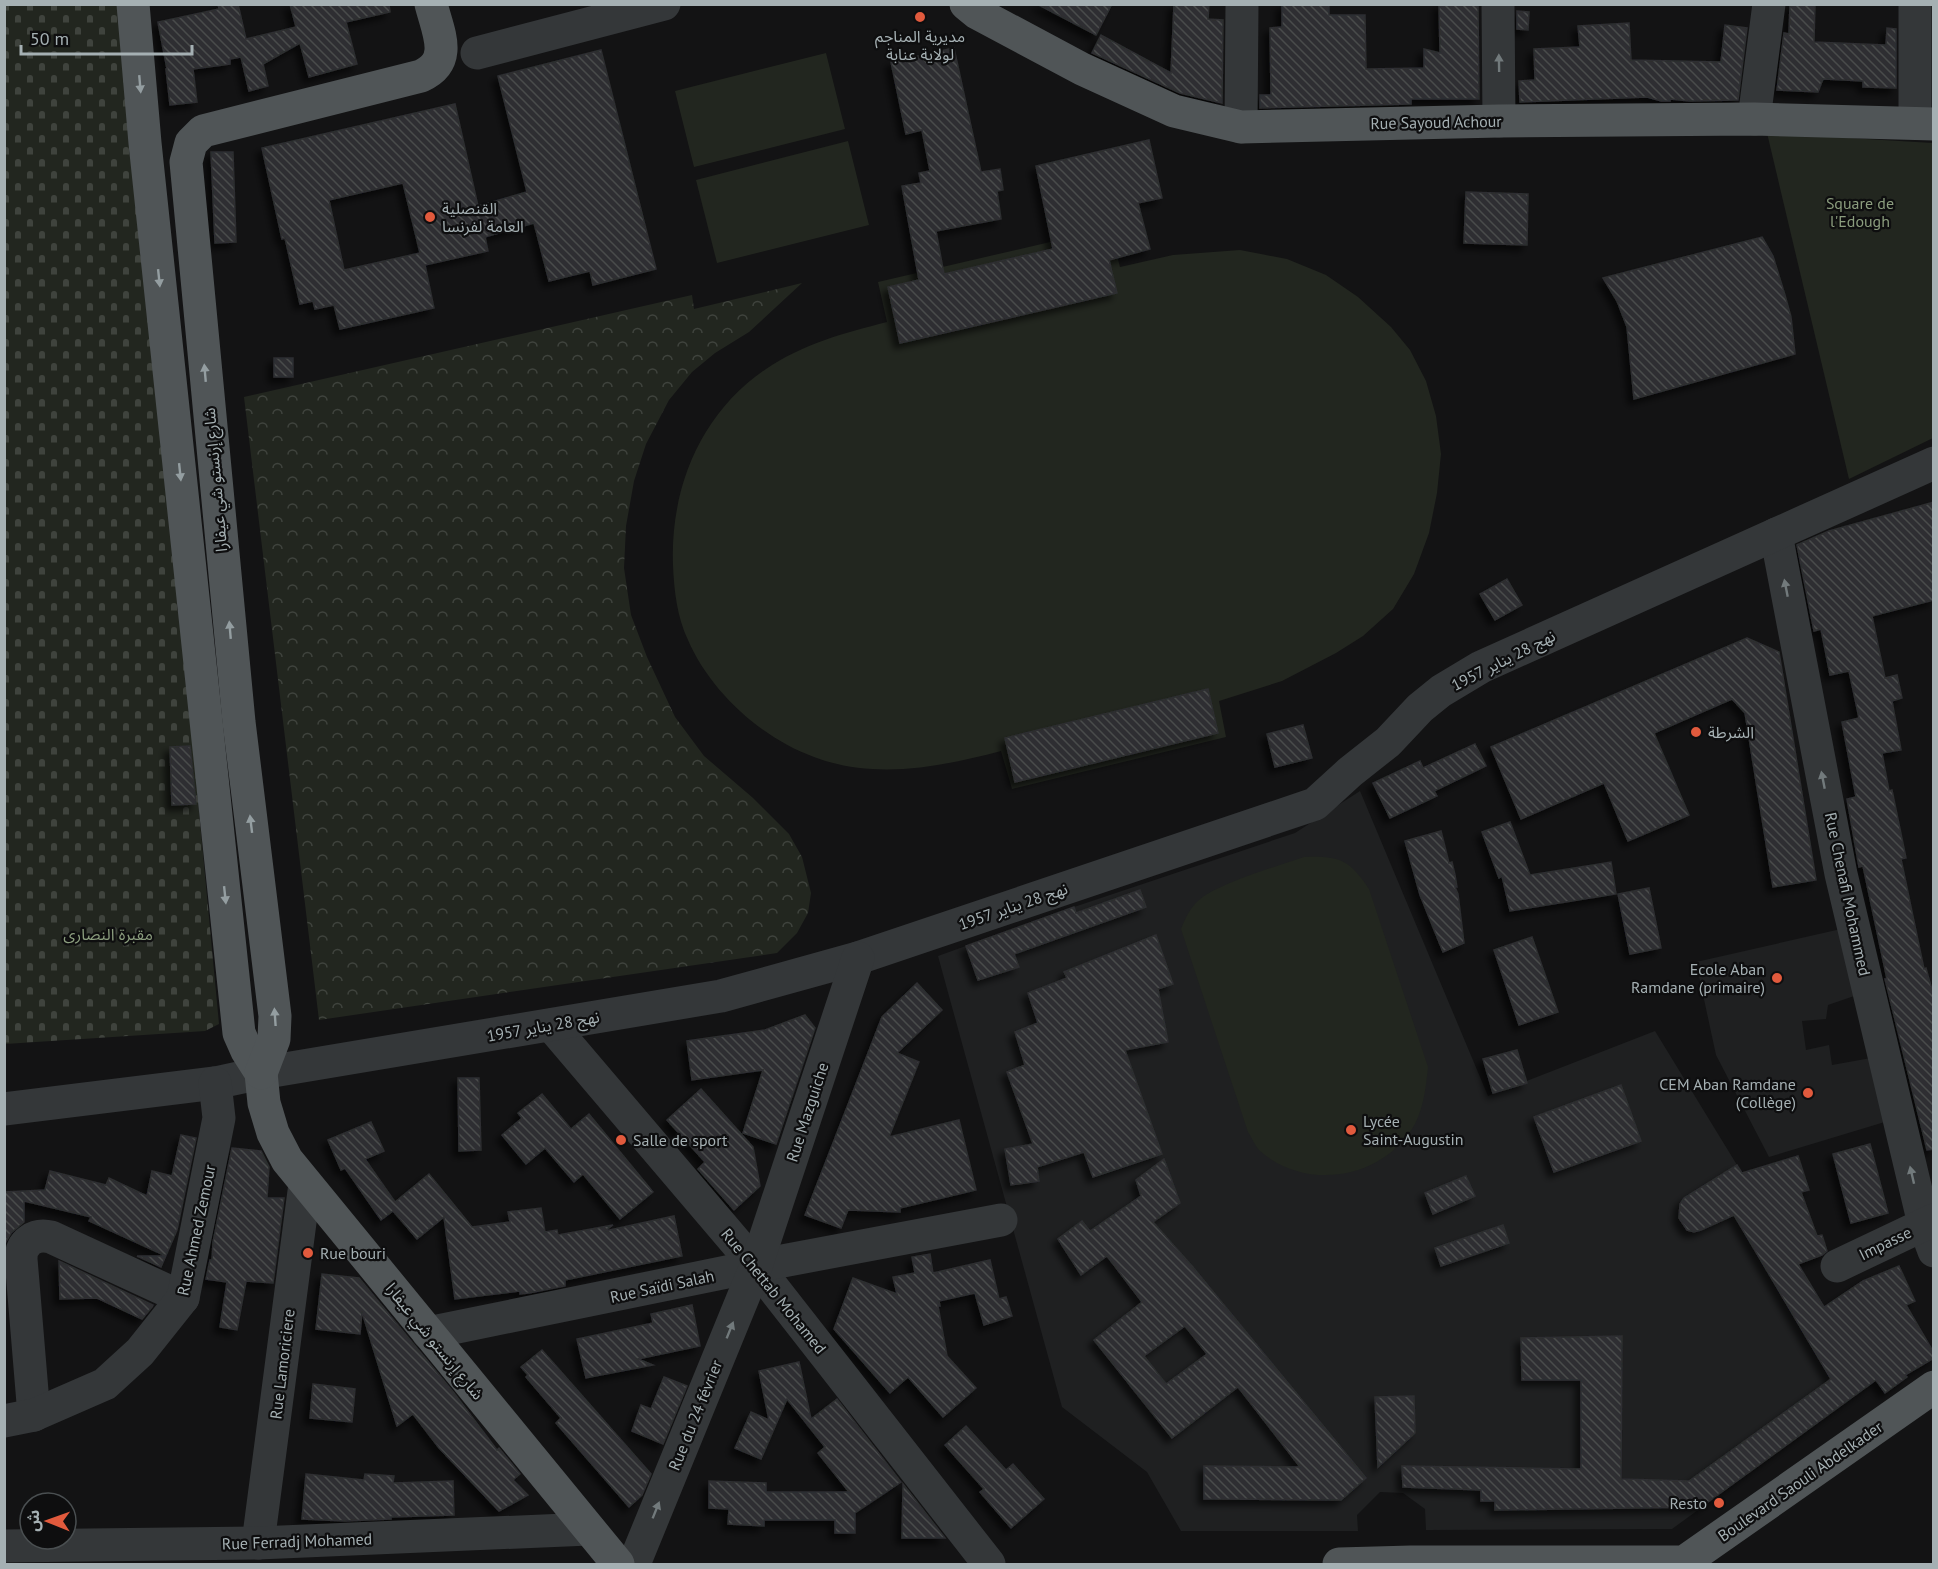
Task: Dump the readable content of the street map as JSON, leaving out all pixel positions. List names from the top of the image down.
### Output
{
  "streets": {
    "main road": ["Rue Sayoud Achour", "شارع إرنستو شي عيفارا", "Boulevard Saouli Abdelkader"],
    "street": [
      "نهج 28 يناير 1957",
      "Rue Chenafi Mohammed",
      "Rue Mazguiche",
      "Rue Ahmed Zemour",
      "Impasse",
      "Rue Saïdi Salah",
      "Rue Chettab Mohamed",
      "Rue Lamoriciere",
      "Rue du 24 février",
      "Rue Ferradj Mohamed"
    ]
  },
  "crossings": [
    ["شارع إرنستو شي عيفارا", "نهج 28 يناير 1957"],
    ["شارع إرنستو شي عيفارا", "Rue Saïdi Salah"],
    ["شارع إرنستو شي عيفارا", "Rue Lamoriciere"],
    ["شارع إرنستو شي عيفارا", "Rue Ferradj Mohamed"],
    ["نهج 28 يناير 1957", "Rue Chenafi Mohammed"],
    ["نهج 28 يناير 1957", "Rue Mazguiche"],
    ["نهج 28 يناير 1957", "Rue Ahmed Zemour"],
    ["نهج 28 يناير 1957", "Rue Chettab Mohamed"],
    ["Rue Chenafi Mohammed", "Impasse"],
    ["Rue Mazguiche", "Rue Saïdi Salah"],
    ["Rue Mazguiche", "Rue Chettab Mohamed"],
    ["Rue Mazguiche", "Rue du 24 février"],
    ["Rue Saïdi Salah", "Rue Chettab Mohamed"],
    ["Rue Saïdi Salah", "Rue du 24 février"],
    ["Rue Chettab Mohamed", "Rue du 24 février"],
    ["Rue Lamoriciere", "Rue Ferradj Mohamed"]
  ],
  "one_way": ["Rue Chenafi Mohammed", "Rue du 24 février"],
  "parks": ["Square de l'Edough", "مقبرة النصارى"],
  "places": [
    "مديرية المناجم لولاية عنابة",
    "القنصلية العامة لفرنسا",
    "الشرطة",
    "Ecole Aban Ramdane (primaire)",
    "CEM Aban Ramdane (Collège)",
    "Lycée Saint-Augustin",
    "Salle de sport",
    "Rue bouri",
    "Resto"
  ],
  "scale_bar": "50 m",
  "north": "left"
}
